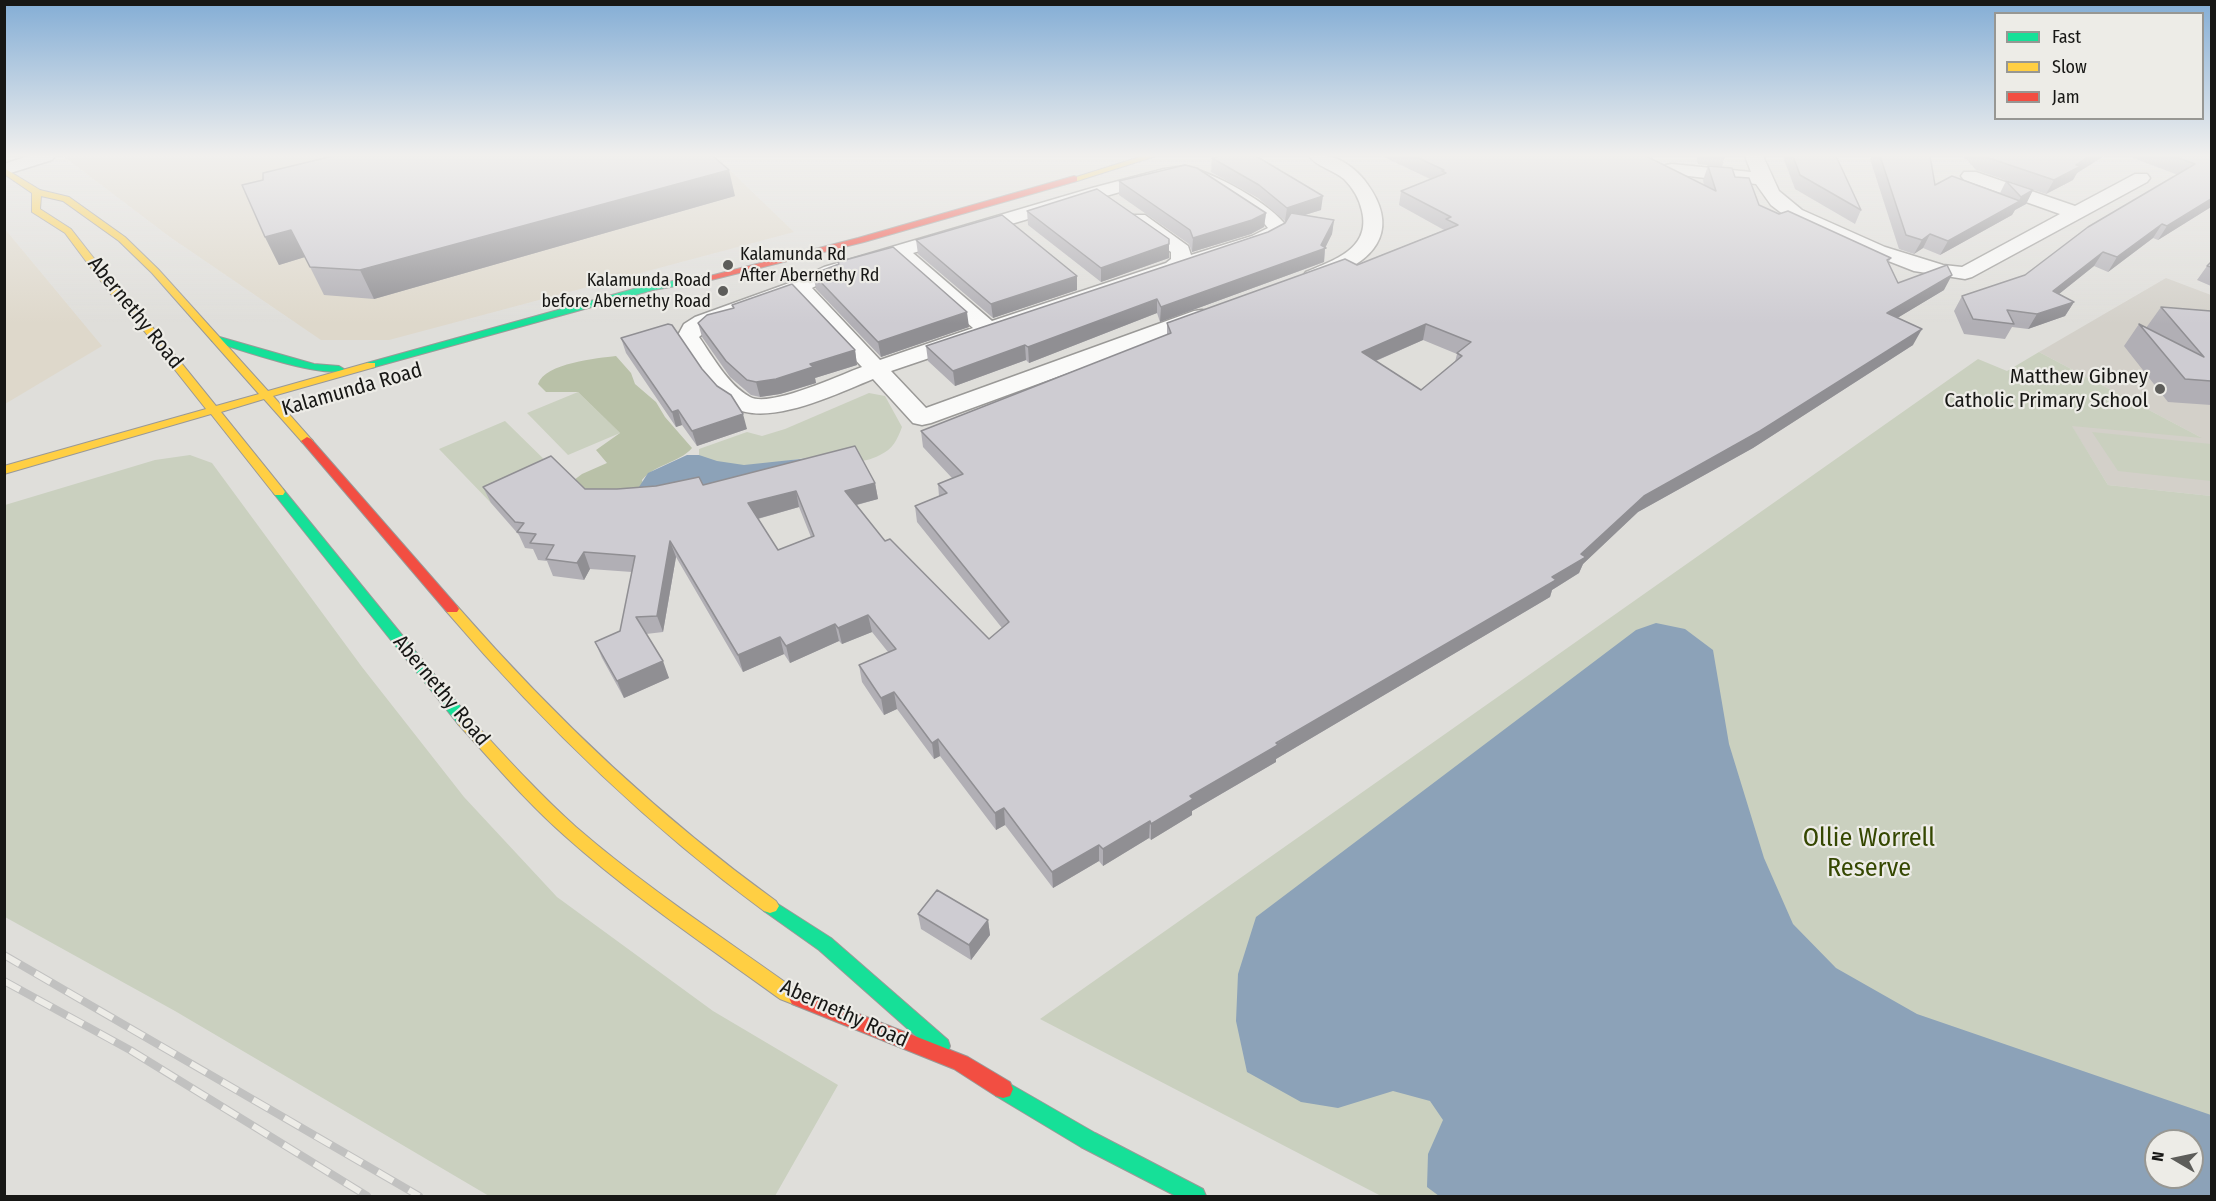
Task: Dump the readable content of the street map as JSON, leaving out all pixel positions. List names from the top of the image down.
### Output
{
  "streets": {
    "main road": ["Abernethy Road", "Kalamunda Road"]
  },
  "crossings": [
    ["Abernethy Road", "Kalamunda Road"]
  ],
  "parks": ["Ollie Worrell Reserve"],
  "places": ["Kalamunda Rd After Abernethy Rd", "Kalamunda Road before Abernethy Road", "Matthew Gibney Catholic Primary School"],
  "legend": ["Fast", "Slow", "Jam"],
  "north": "left"
}
